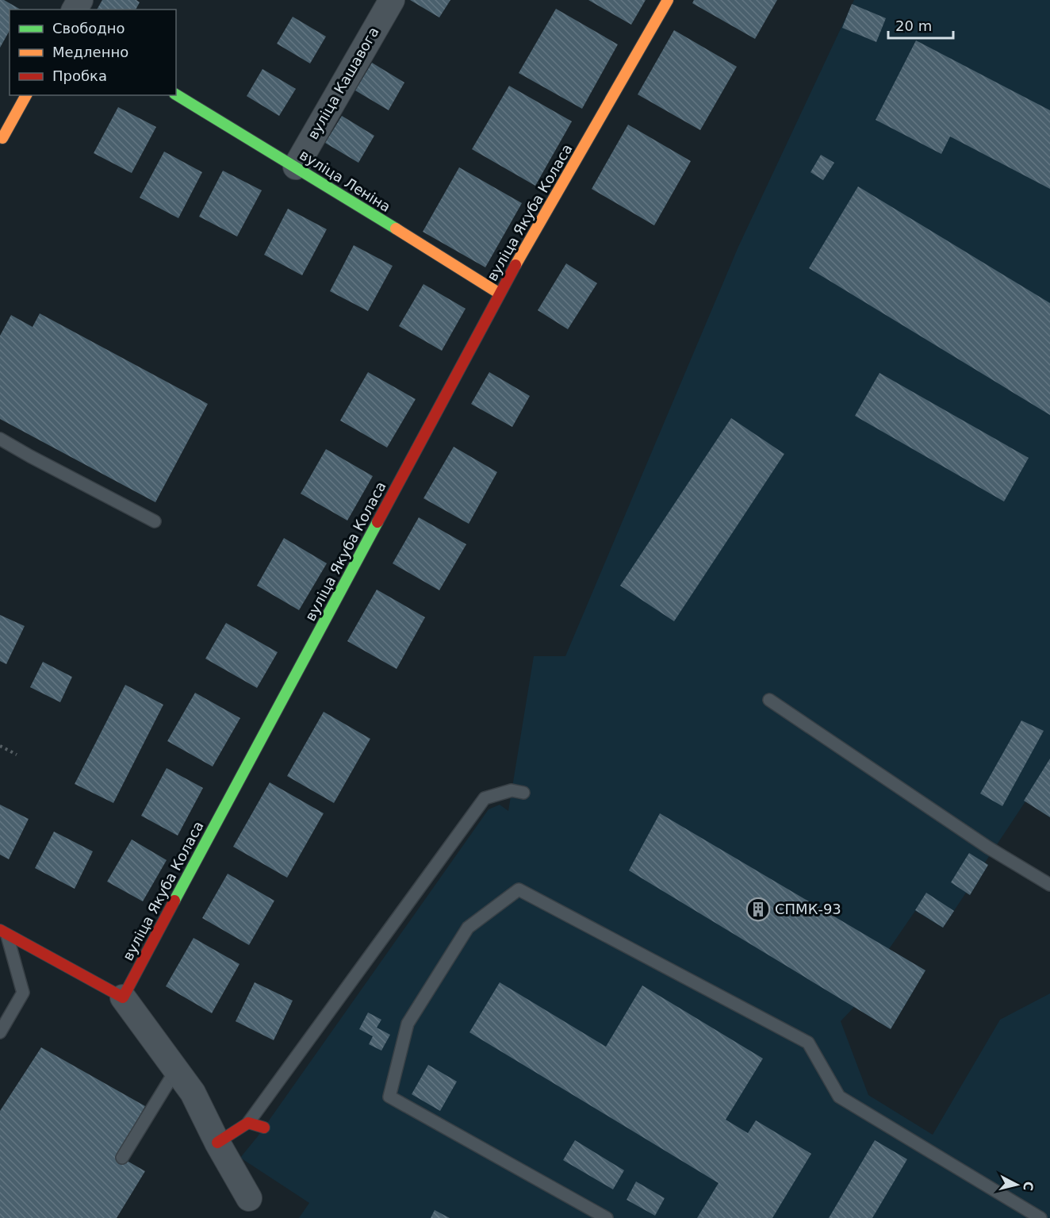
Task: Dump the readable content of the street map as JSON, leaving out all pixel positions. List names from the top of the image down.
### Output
{
  "streets": {
    "street": ["вуліца Кашавога", "вуліца Леніна", "вуліца Якуба Коласа"]
  },
  "crossings": [
    ["вуліца Кашавога", "вуліца Леніна"],
    ["вуліца Леніна", "вуліца Якуба Коласа"]
  ],
  "places": {
    "building": ["СПМК-93"]
  },
  "legend": ["Свободно", "Медленно", "Пробка"],
  "scale_bar": "20 m",
  "north": "right"
}
